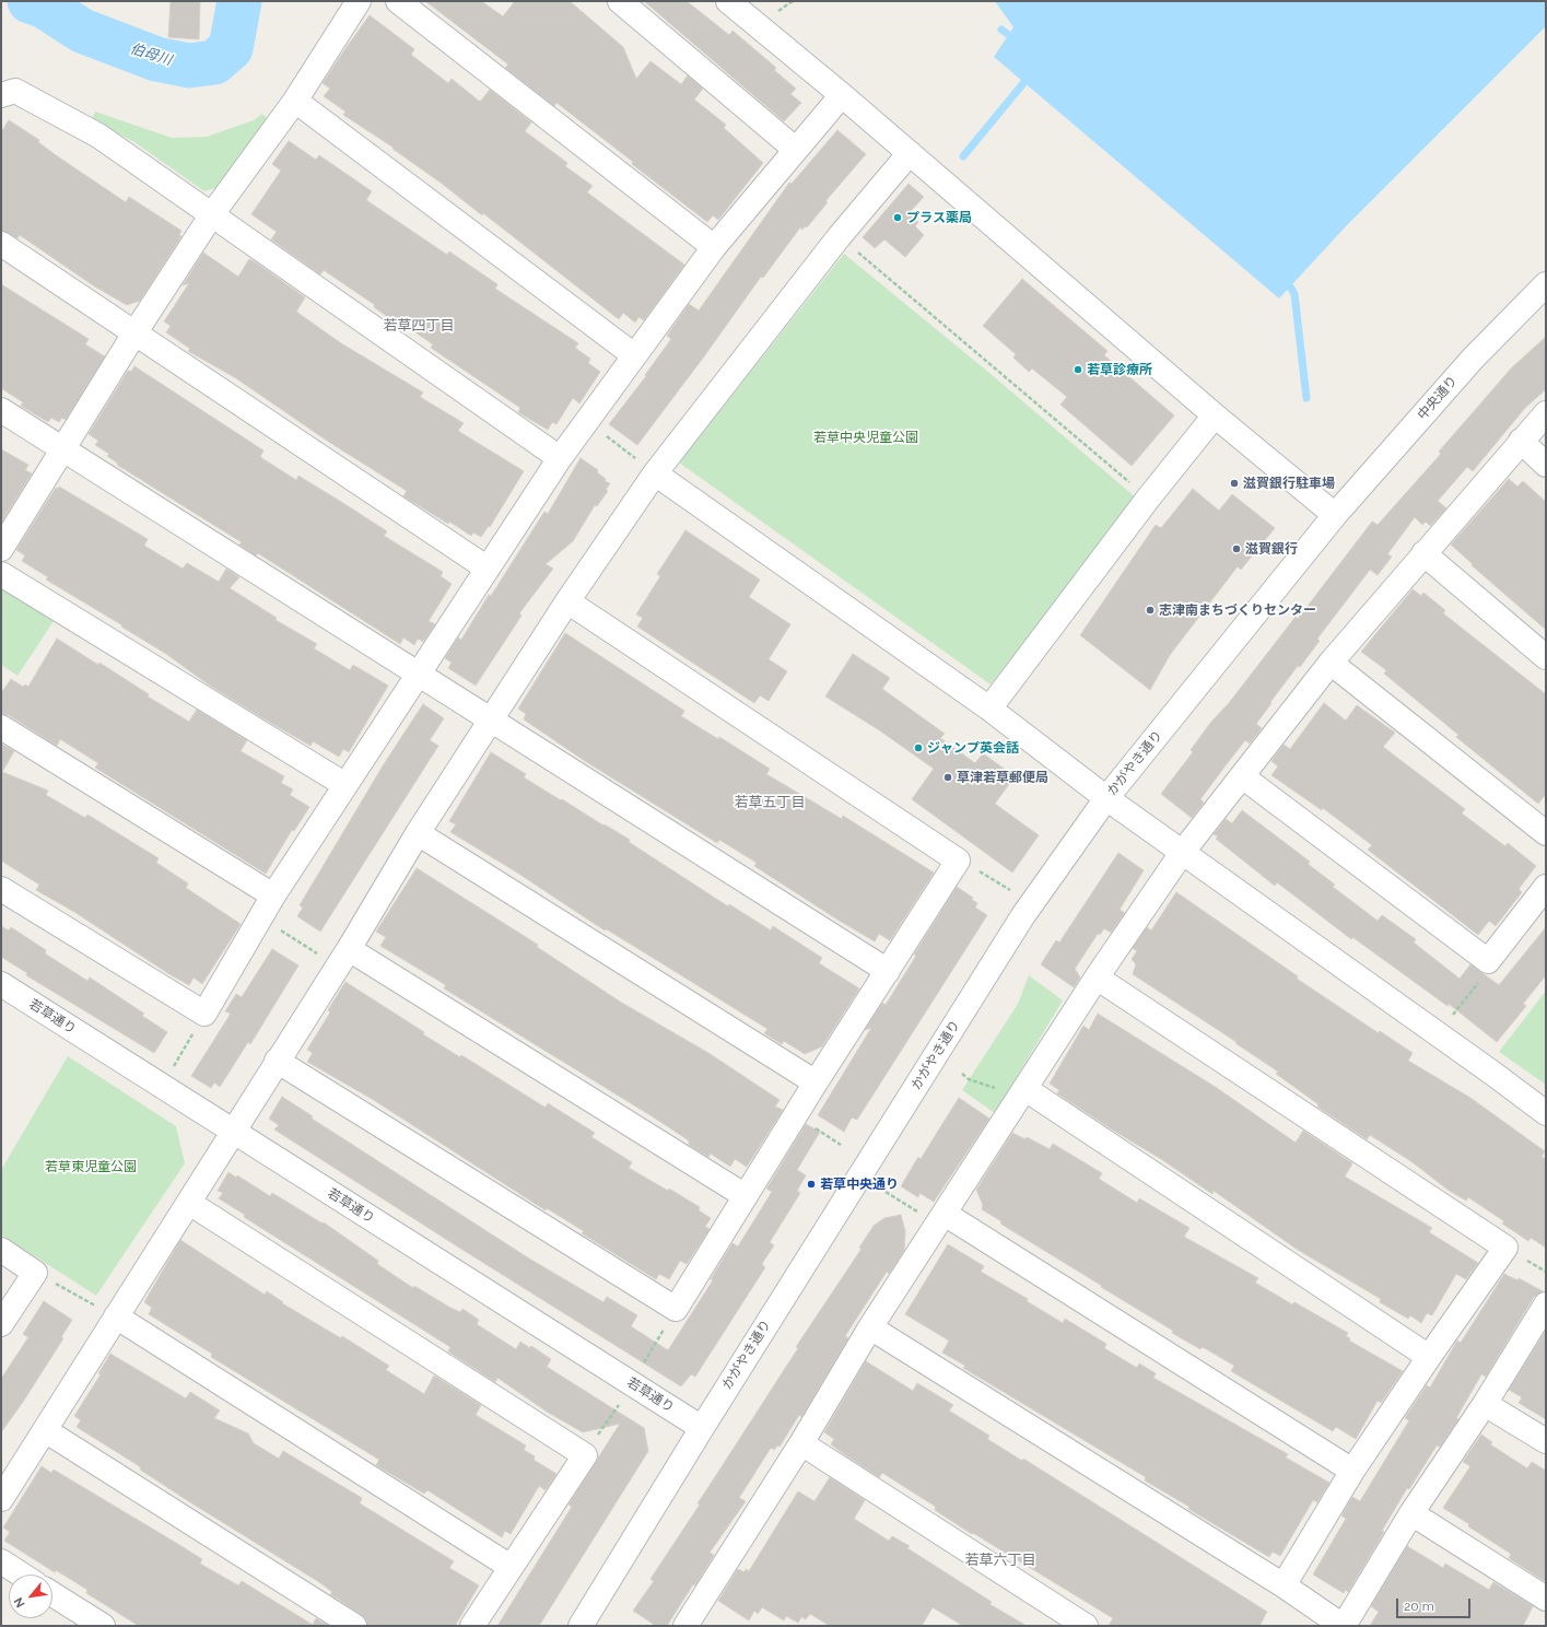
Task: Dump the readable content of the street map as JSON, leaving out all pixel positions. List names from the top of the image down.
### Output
{
  "streets": {
    "street": ["中央通り", "かがやき通り", "若草通り"]
  },
  "crossings": [
    ["中央通り", "かがやき通り"],
    ["かがやき通り", "若草通り"]
  ],
  "districts": ["若草四丁目", "若草五丁目", "若草六丁目"],
  "water": ["伯母川"],
  "parks": ["若草中央児童公園", "若草東児童公園"],
  "places": [
    "プラス薬局",
    "若草診療所",
    "滋賀銀行駐車場",
    "滋賀銀行",
    "志津南まちづくりセンター",
    "ジャンプ英会話",
    "草津若草郵便局",
    "若草中央通り"
  ],
  "scale_bar": "20 m",
  "north": "bottom left"
}
